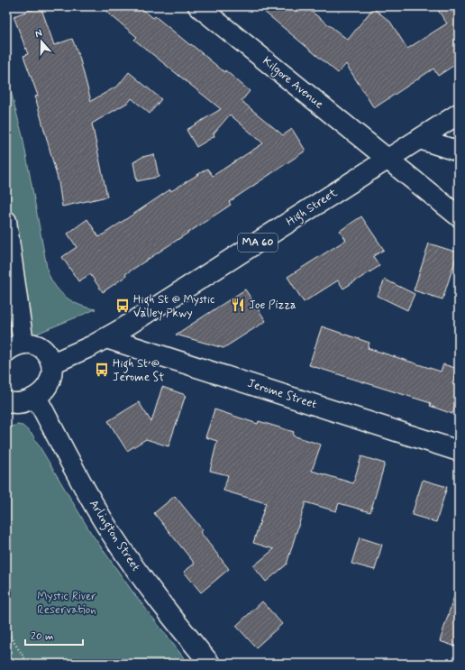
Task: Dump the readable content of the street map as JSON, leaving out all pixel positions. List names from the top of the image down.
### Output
{
  "streets": {
    "street": [
      "Kilgore Avenue",
      "High Street",
      "MA 60",
      "Jerome Street",
      "Arlington Street"
    ]
  },
  "crossings": [
    ["Kilgore Avenue", "High Street"],
    ["High Street", "Jerome Street"]
  ],
  "parks": ["Mystic River Reservation"],
  "places": {
    "restaurant": ["Joe Pizza"],
    "bus stop": ["High St @ Mystic Valley Pkwy", "High St @ Jerome St"]
  },
  "scale_bar": "20 m",
  "north": "top"
}
